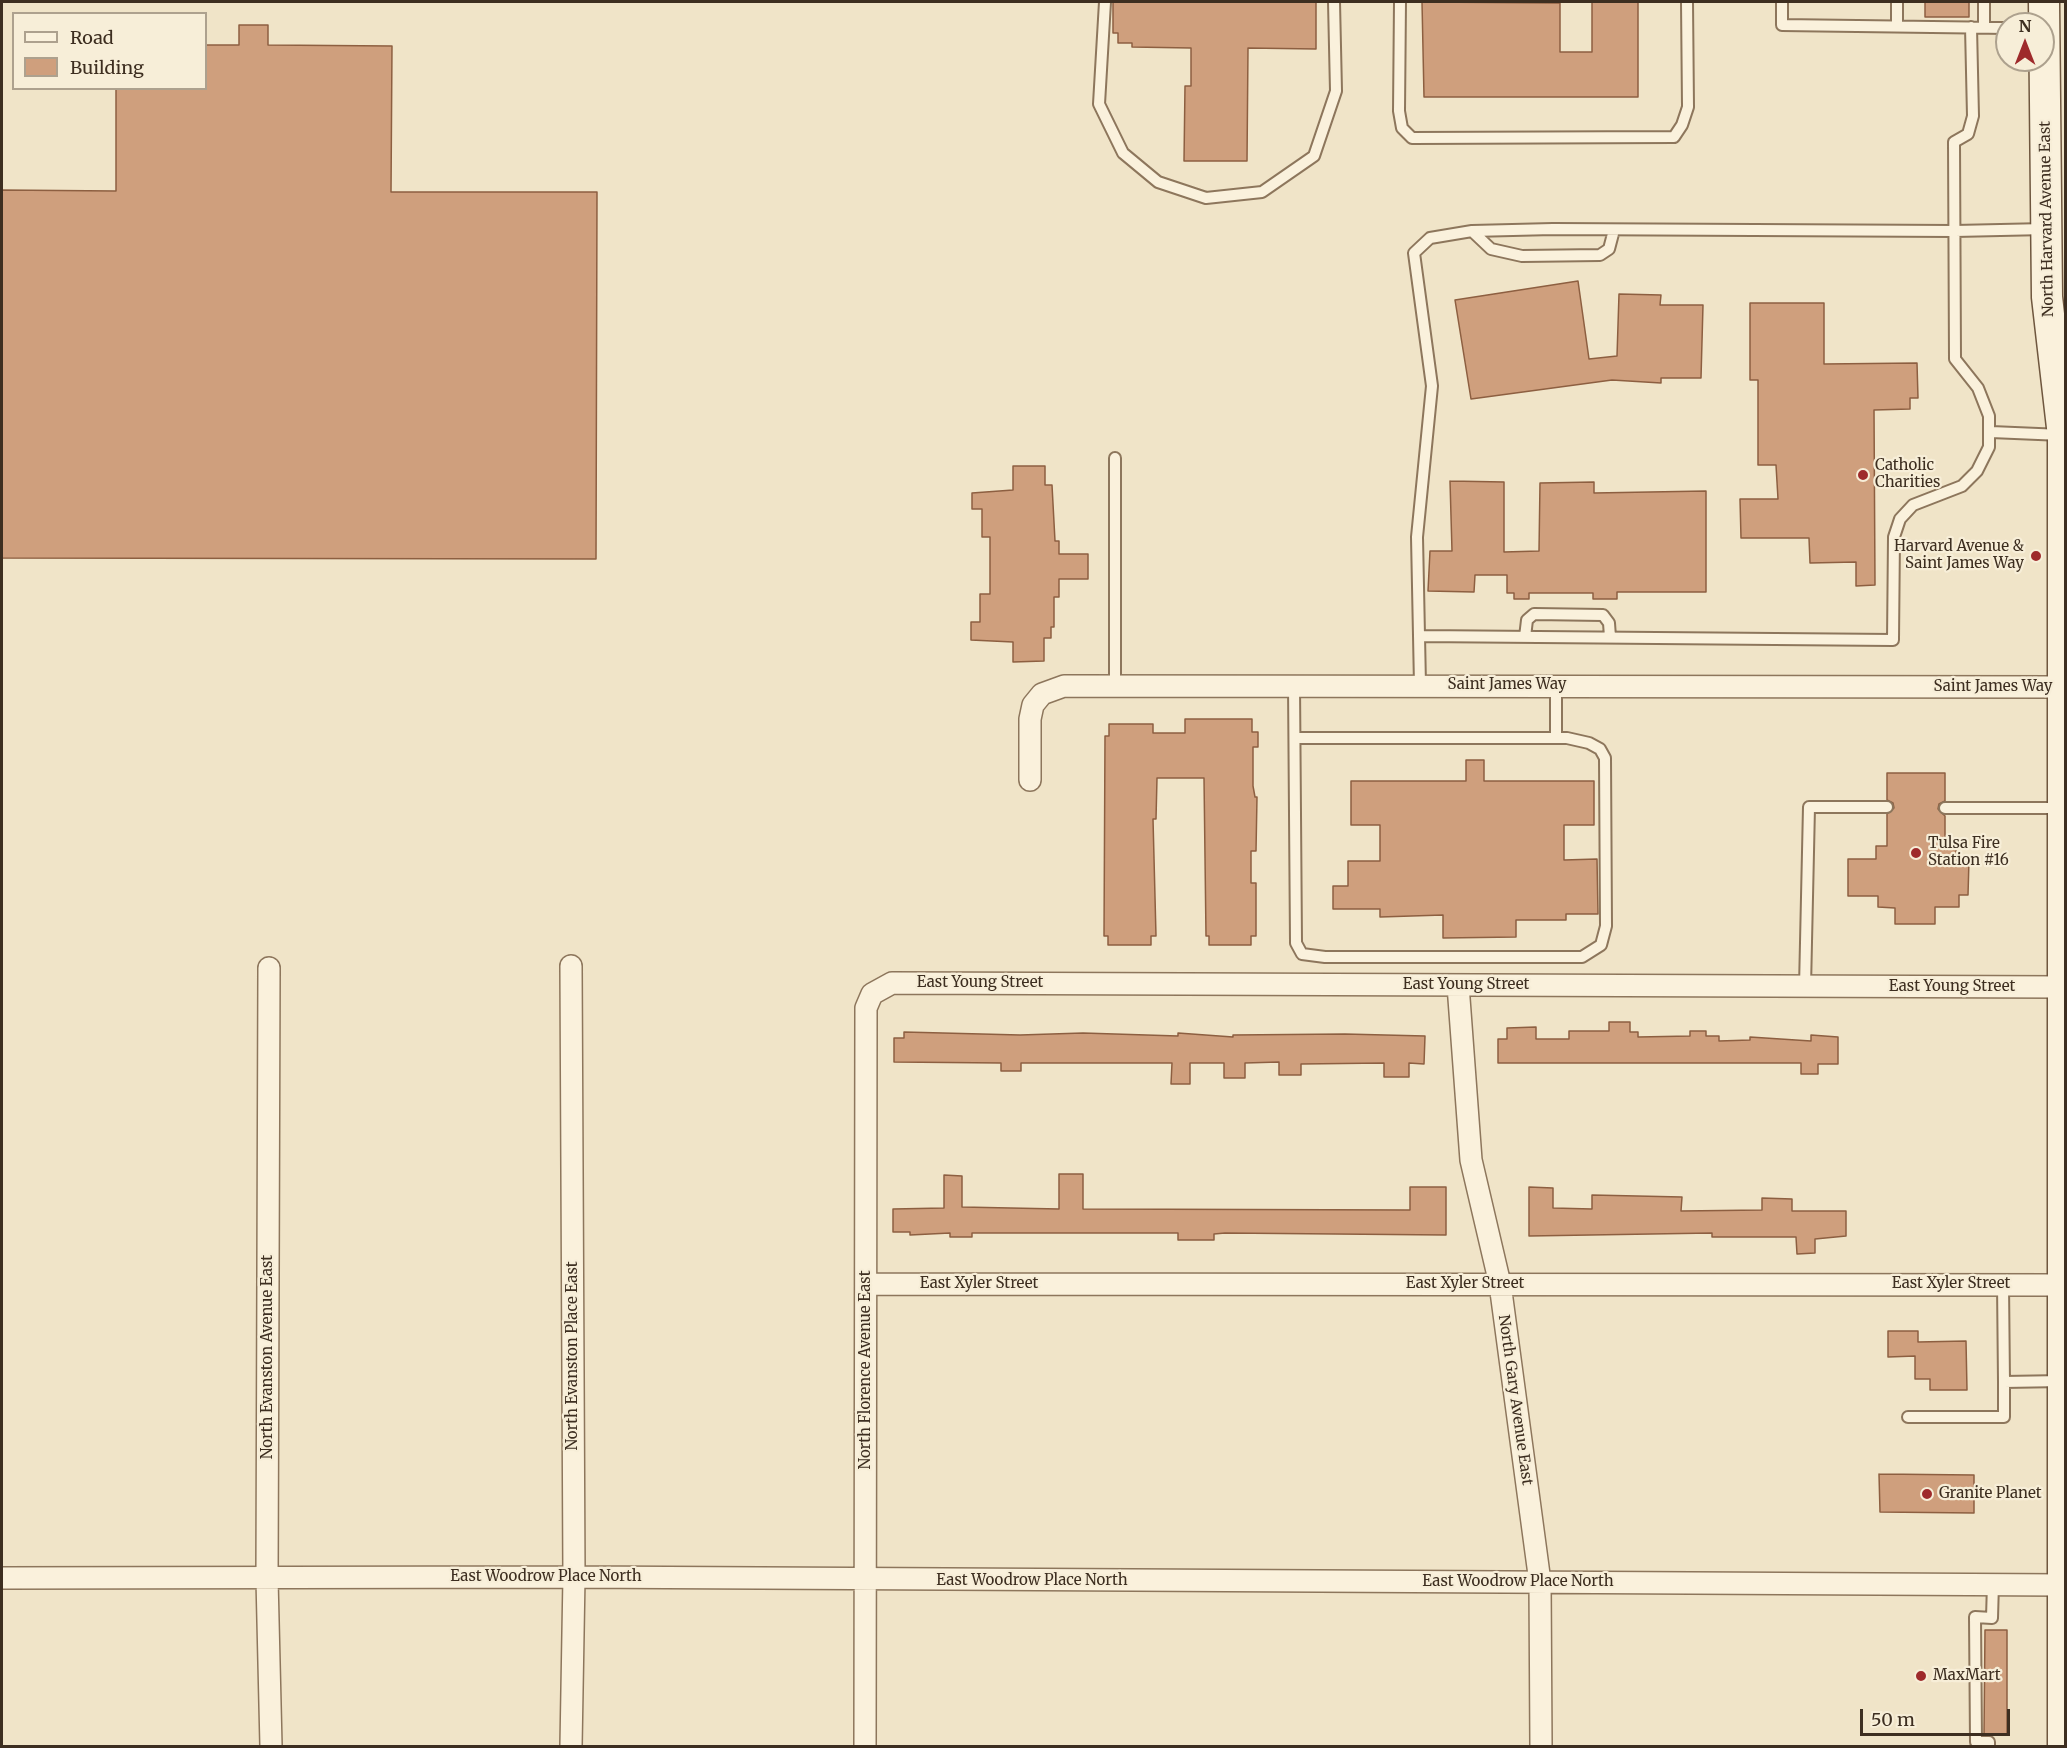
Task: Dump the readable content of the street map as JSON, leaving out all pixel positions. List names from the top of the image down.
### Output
{
  "streets": {
    "main road": ["North Harvard Avenue East"],
    "street": [
      "Saint James Way",
      "East Young Street",
      "East Xyler Street",
      "North Evanston Place East",
      "North Evanston Avenue East",
      "North Florence Avenue East",
      "North Gary Avenue East",
      "East Woodrow Place North"
    ]
  },
  "crossings": [
    ["North Harvard Avenue East", "Saint James Way"],
    ["North Harvard Avenue East", "East Young Street"],
    ["North Harvard Avenue East", "East Xyler Street"],
    ["North Harvard Avenue East", "East Woodrow Place North"],
    ["East Young Street", "North Florence Avenue East"],
    ["East Young Street", "North Gary Avenue East"],
    ["East Xyler Street", "North Florence Avenue East"],
    ["East Xyler Street", "North Gary Avenue East"],
    ["North Evanston Place East", "East Woodrow Place North"],
    ["North Evanston Avenue East", "East Woodrow Place North"],
    ["North Florence Avenue East", "East Woodrow Place North"],
    ["North Gary Avenue East", "East Woodrow Place North"]
  ],
  "places": [
    "Catholic Charities",
    "Harvard Avenue & Saint James Way",
    "Tulsa Fire Station #16",
    "Granite Planet",
    "MaxMart"
  ],
  "legend": ["Road", "Building"],
  "scale_bar": "50 m",
  "north": "top"
}
